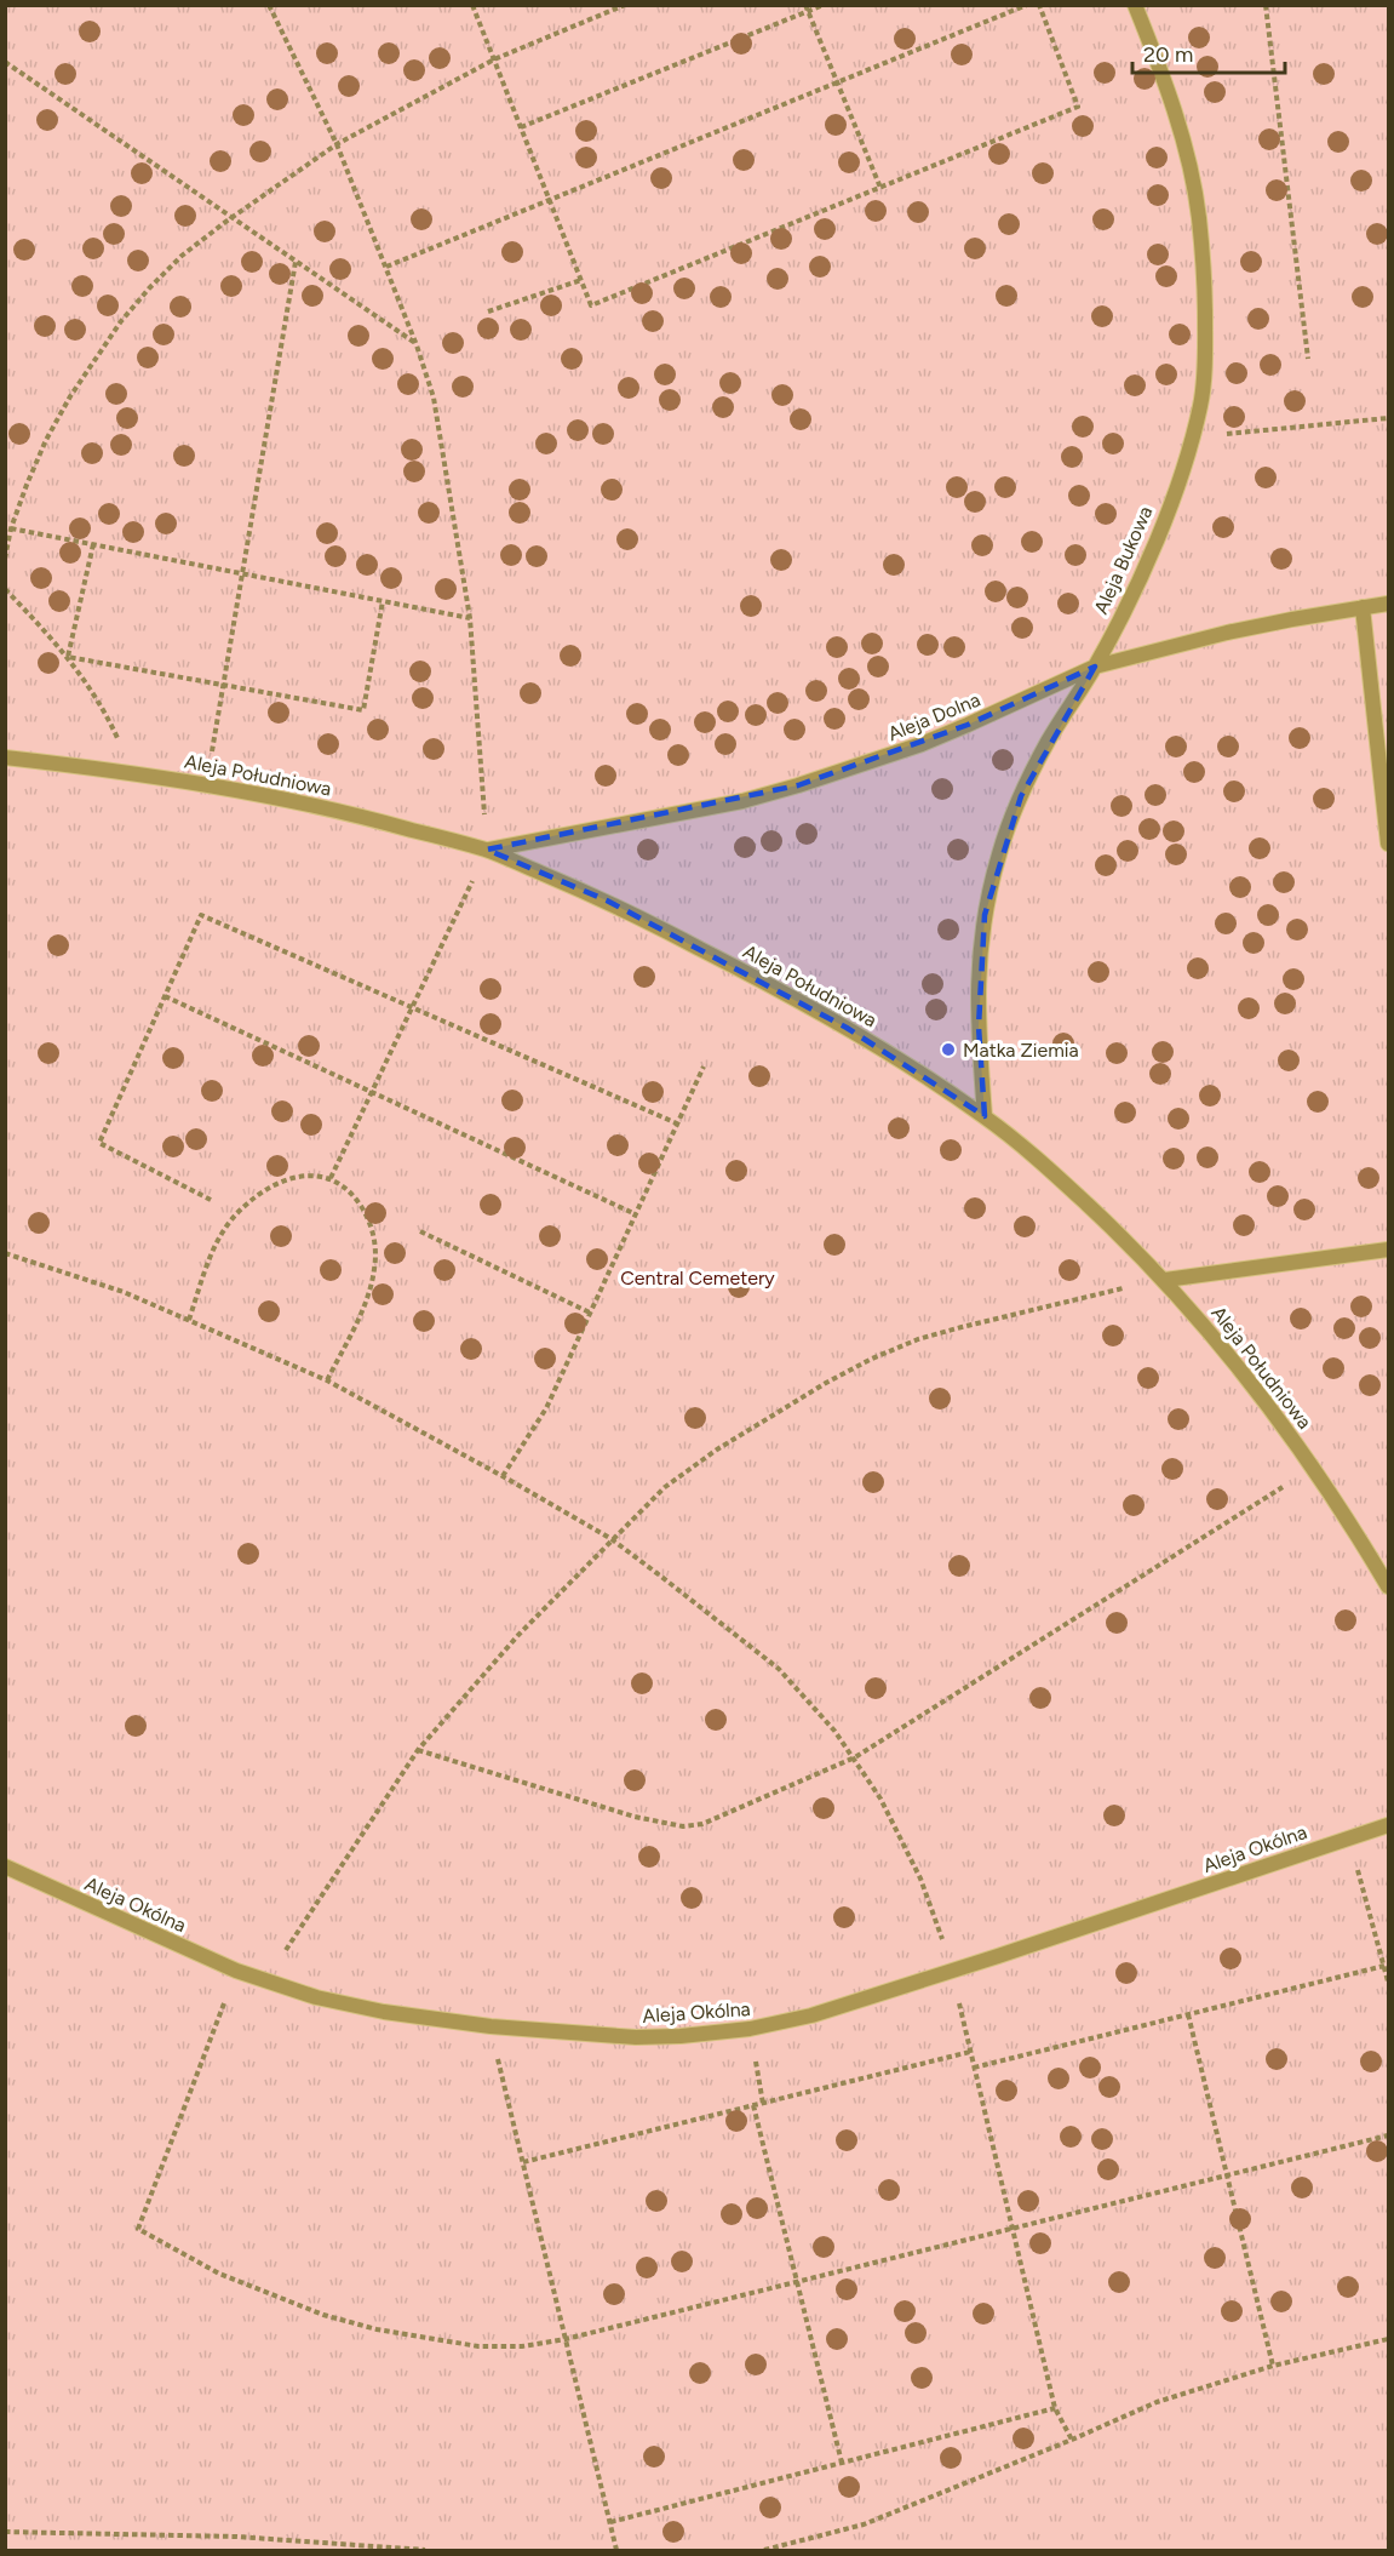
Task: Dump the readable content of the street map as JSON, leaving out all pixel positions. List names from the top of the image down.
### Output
{
  "streets": {
    "street": [
      "Aleja Bukowa",
      "Aleja Dolna",
      "Aleja Południowa",
      "Aleja Okólna"
    ]
  },
  "crossings": [
    ["Aleja Bukowa", "Aleja Dolna"],
    ["Aleja Bukowa", "Aleja Południowa"],
    ["Aleja Dolna", "Aleja Południowa"]
  ],
  "parks": ["Central Cemetery"],
  "places": ["Matka Ziemia"],
  "scale_bar": "20 m"
}
